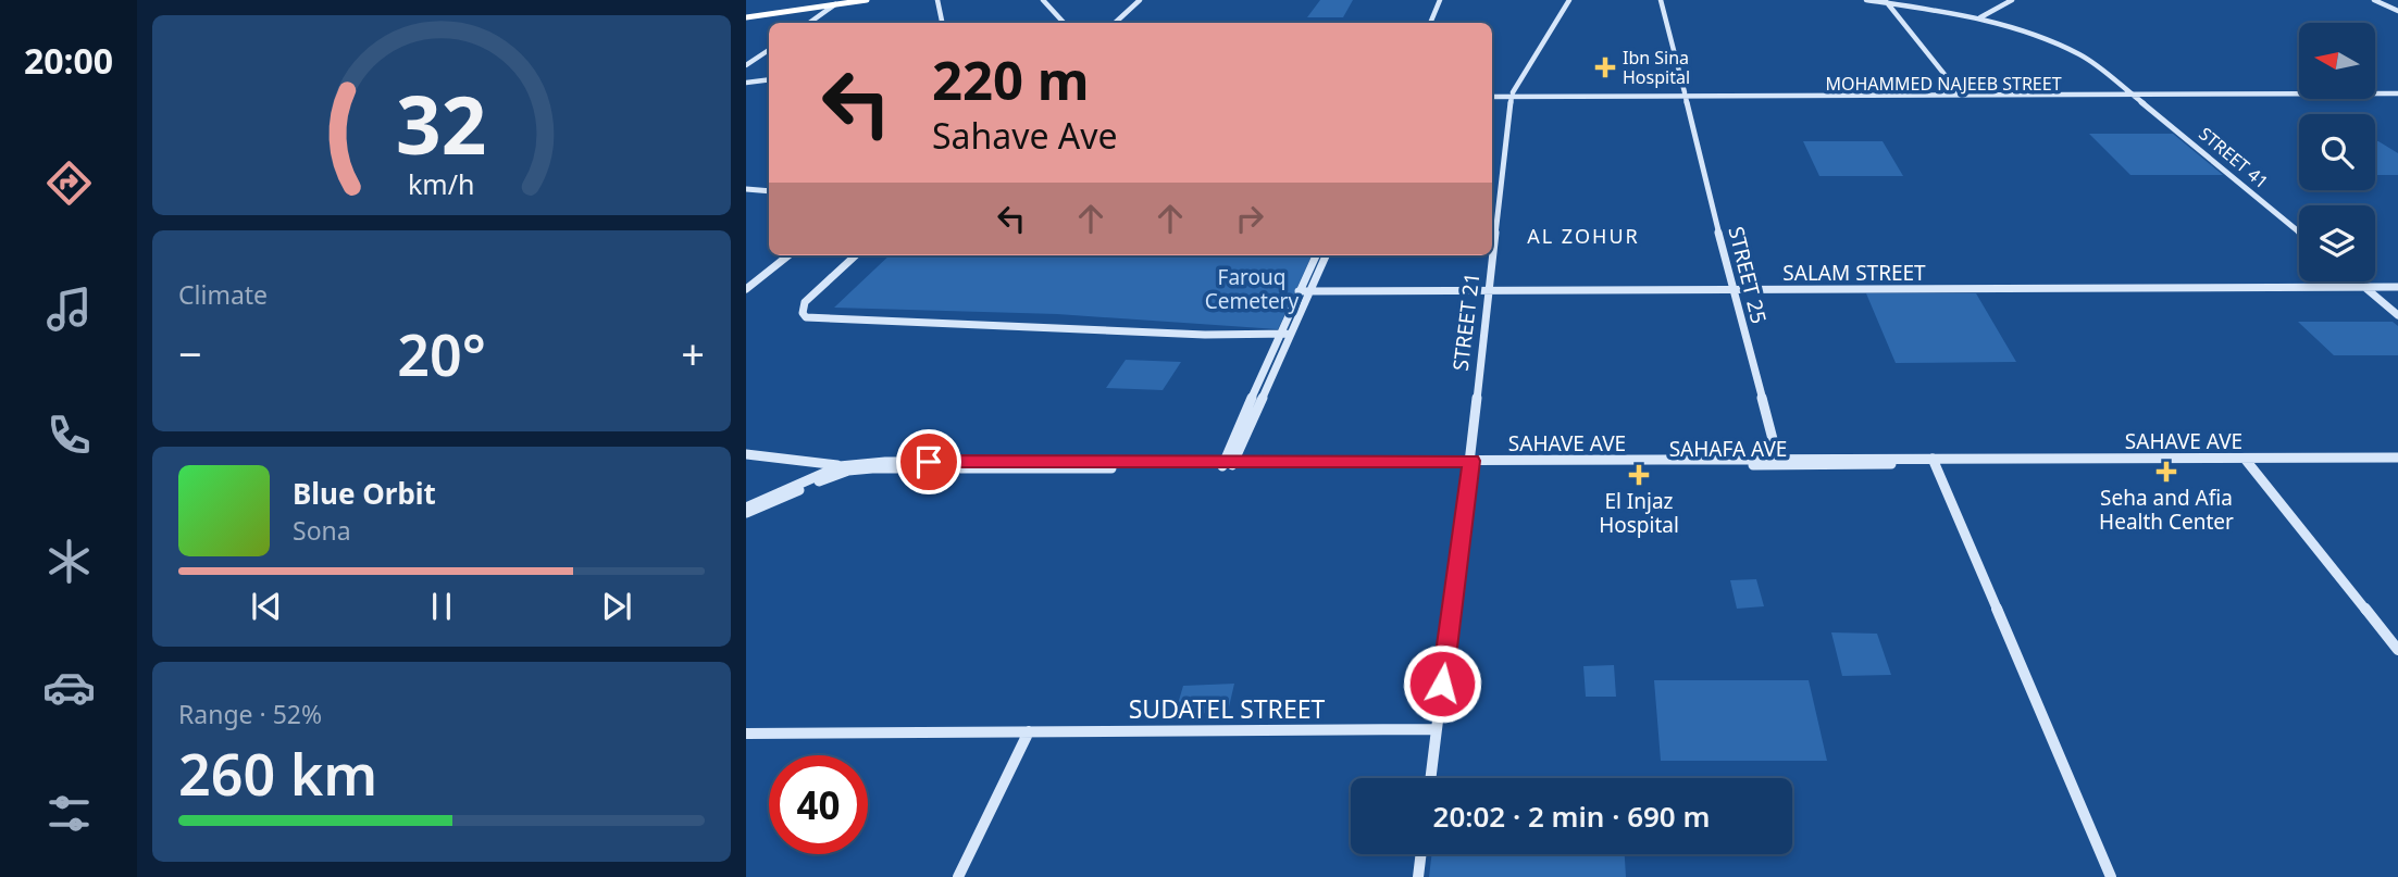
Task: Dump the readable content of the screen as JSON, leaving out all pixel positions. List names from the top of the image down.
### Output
{
  "streets": {
    "street": [
      "MOHAMMED NAJEEB STREET",
      "STREET 41",
      "SALAM STREET",
      "STREET 25",
      "STREET 21",
      "SAHAVE AVE",
      "SAHAFA AVE",
      "SUDATEL STREET"
    ]
  },
  "crossings": [
    ["MOHAMMED NAJEEB STREET", "STREET 41"],
    ["MOHAMMED NAJEEB STREET", "STREET 25"],
    ["MOHAMMED NAJEEB STREET", "STREET 21"],
    ["SALAM STREET", "STREET 25"],
    ["SALAM STREET", "STREET 21"],
    ["STREET 25", "SAHAVE AVE"],
    ["STREET 21", "SAHAVE AVE"],
    ["STREET 21", "SAHAFA AVE"],
    ["SAHAVE AVE", "SAHAFA AVE"]
  ],
  "districts": ["AL ZOHUR"],
  "parks": ["Farouq Cemetery"],
  "places": {
    "health": ["Ibn Sina Hospital", "Seha and Afia Health Center", "El Injaz Hospital"]
  },
  "north": "left",
  "page": {
    "tabs": "20:00",
    "turn": ["220 m", "Sahave Ave"],
    "tile": [
      "Climate",
      ["Range · 52%", "260 km"]
    ],
    "heat": ["−", "20°", "+"],
    "song": ["Blue Orbit", "Sona"],
    "limit": "40",
    "trip": "20:02 · 2 min · 690 m",
    "gauge": ["32", "km/h"]
  }
}
